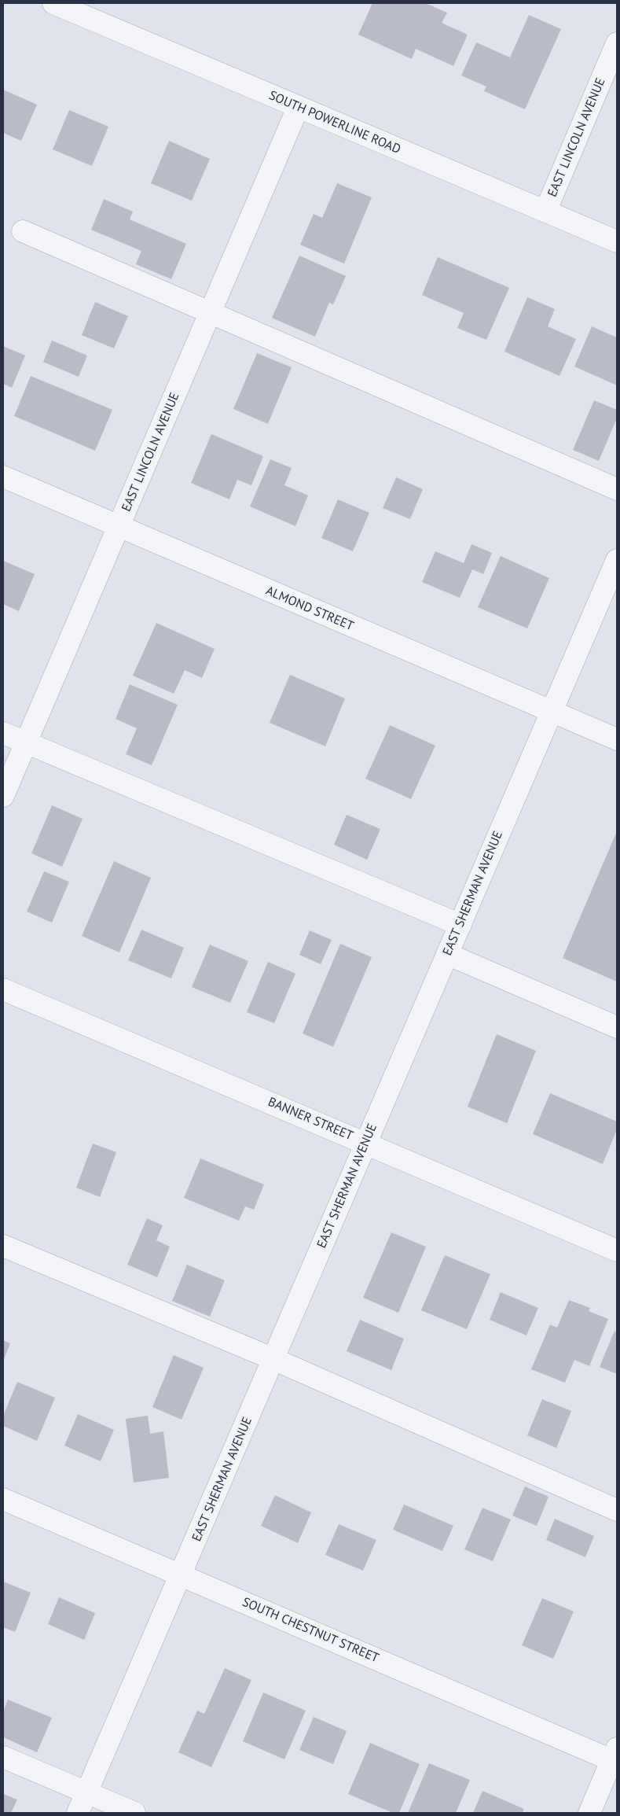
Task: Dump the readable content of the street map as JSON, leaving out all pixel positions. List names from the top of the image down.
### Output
{
  "streets": {
    "street": [
      "SOUTH POWERLINE ROAD",
      "EAST LINCOLN AVENUE",
      "ALMOND STREET",
      "EAST SHERMAN AVENUE",
      "BANNER STREET",
      "SOUTH CHESTNUT STREET"
    ]
  },
  "crossings": [
    ["SOUTH POWERLINE ROAD", "EAST LINCOLN AVENUE"],
    ["EAST LINCOLN AVENUE", "ALMOND STREET"],
    ["ALMOND STREET", "EAST SHERMAN AVENUE"],
    ["EAST SHERMAN AVENUE", "BANNER STREET"],
    ["EAST SHERMAN AVENUE", "SOUTH CHESTNUT STREET"]
  ]
}
